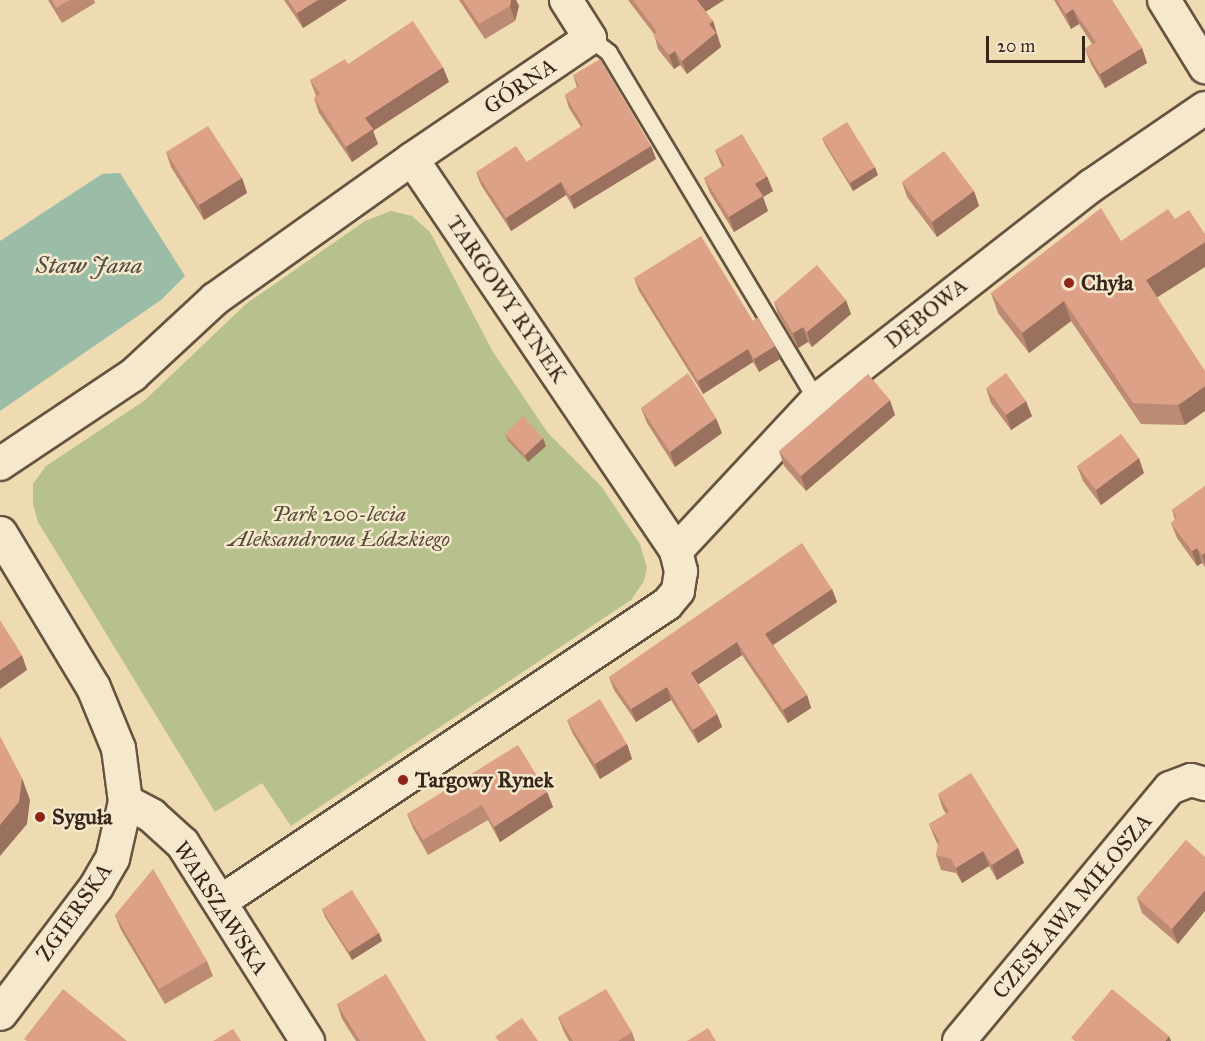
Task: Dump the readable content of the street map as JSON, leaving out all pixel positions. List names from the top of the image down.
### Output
{
  "streets": {
    "main road": ["WARSZAWSKA", "ZGIERSKA"],
    "street": [
      "GÓRNA",
      "TARGOWY RYNEK",
      "DĘBOWA",
      "CZESŁAWA MIŁOSZA"
    ]
  },
  "crossings": [
    ["GÓRNA", "TARGOWY RYNEK"],
    ["TARGOWY RYNEK", "DĘBOWA"],
    ["TARGOWY RYNEK", "WARSZAWSKA"],
    ["WARSZAWSKA", "ZGIERSKA"]
  ],
  "water": ["Staw Jana"],
  "parks": ["Park 200-lecia Aleksandrowa Łódzkiego"],
  "places": ["Chyła", "Targowy Rynek", "Syguła"],
  "scale_bar": "20 m"
}
